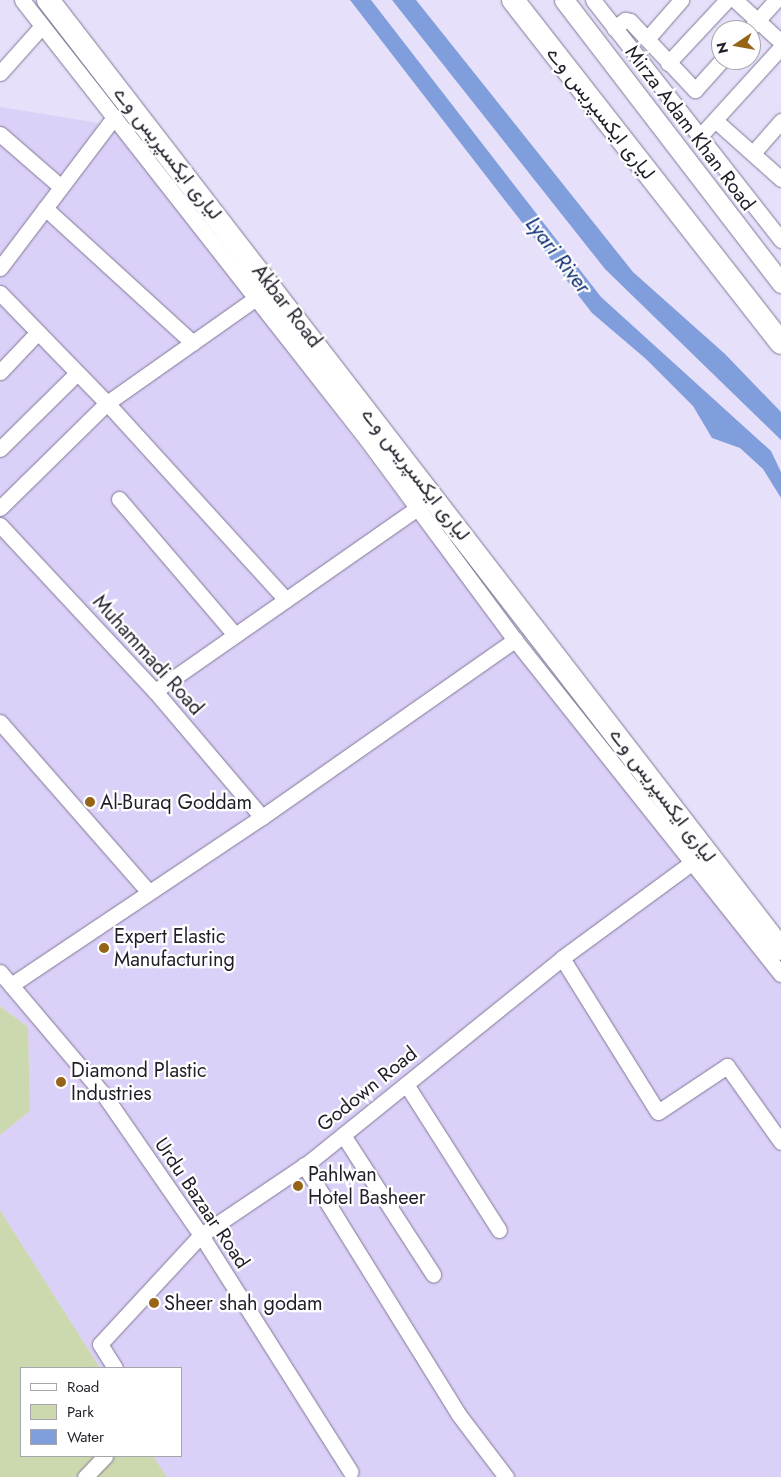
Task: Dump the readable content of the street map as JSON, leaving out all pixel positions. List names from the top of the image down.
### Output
{
  "streets": {
    "highway": ["لیاری ایکسپریس وے"],
    "main road": ["Mirza Adam Khan Road"],
    "street": [
      "Akbar Road",
      "Muhammadi Road",
      "Godown Road",
      "Urdu Bazaar Road"
    ]
  },
  "crossings": [
    ["Akbar Road", "Godown Road"],
    ["Godown Road", "Urdu Bazaar Road"]
  ],
  "water": ["Lyari River"],
  "places": [
    "Al-Buraq Goddam",
    "Expert Elastic Manufacturing",
    "Diamond Plastic Industries",
    "Pahlwan Hotel Basheer",
    "Sheer shah godam"
  ],
  "legend": ["Road", "Park", "Water"],
  "north": "left"
}
